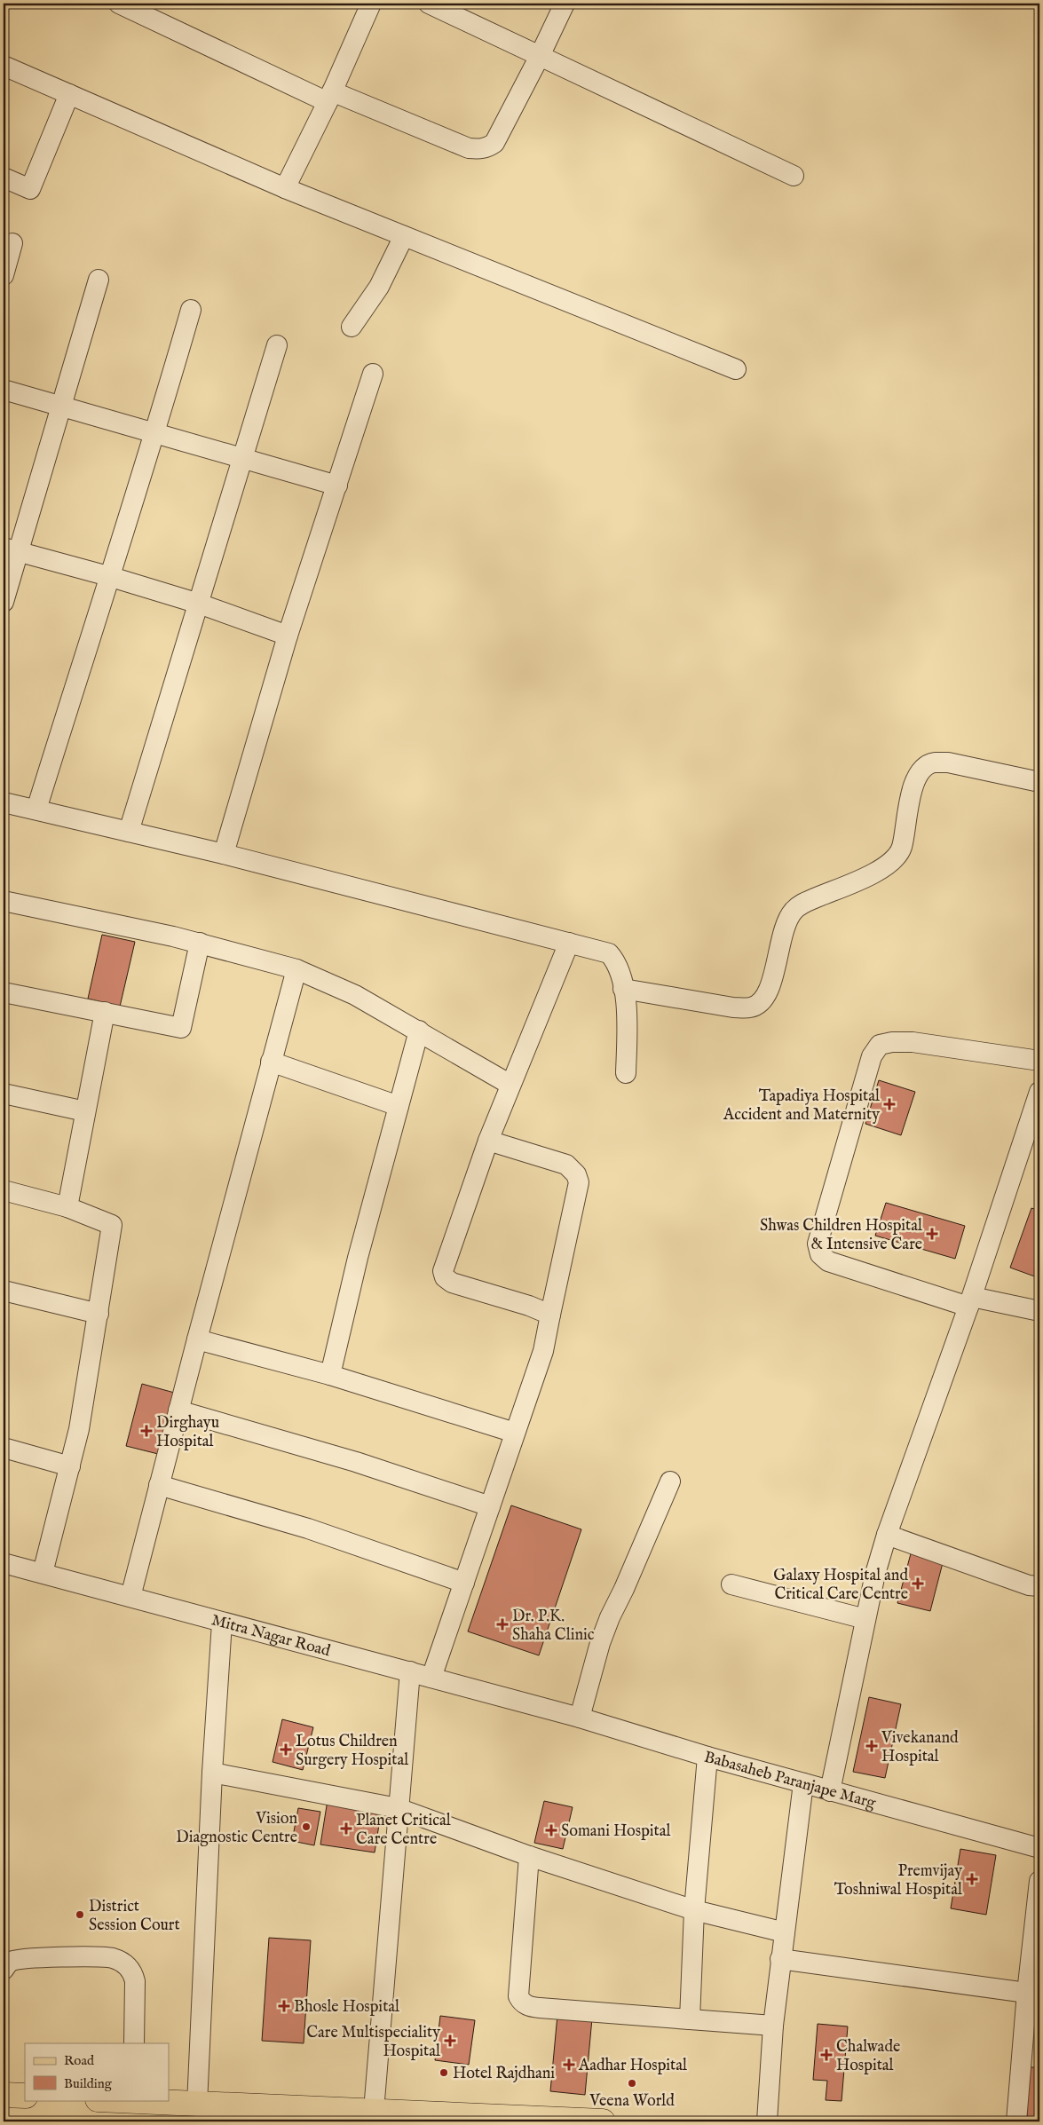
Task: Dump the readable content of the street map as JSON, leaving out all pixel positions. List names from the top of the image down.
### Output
{
  "streets": {
    "street": ["Mitra Nagar Road", "Babasaheb Paranjape Marg"]
  },
  "crossings": [
    ["Mitra Nagar Road", "Babasaheb Paranjape Marg"]
  ],
  "places": {
    "health": [
      "Tapadiya Hospital Accident and Maternity",
      "Shwas Children Hospital & Intensive Care",
      "Dirghayu Hospital",
      "Galaxy Hospital and Critical Care Centre",
      "Dr. P.K. Shaha Clinic",
      "Vivekanand Hospital",
      "Lotus Children Surgery Hospital",
      "Planet Critical Care Centre",
      "Somani Hospital",
      "Premvijay Toshniwal Hospital",
      "Bhosle Hospital",
      "Care Multispeciality Hospital",
      "Chalwade Hospital",
      "Aadhar Hospital"
    ],
    "other": [
      "Vision Diagnostic Centre",
      "District Session Court",
      "Hotel Rajdhani",
      "Veena World"
    ]
  },
  "legend": ["Road", "Building"]
}
